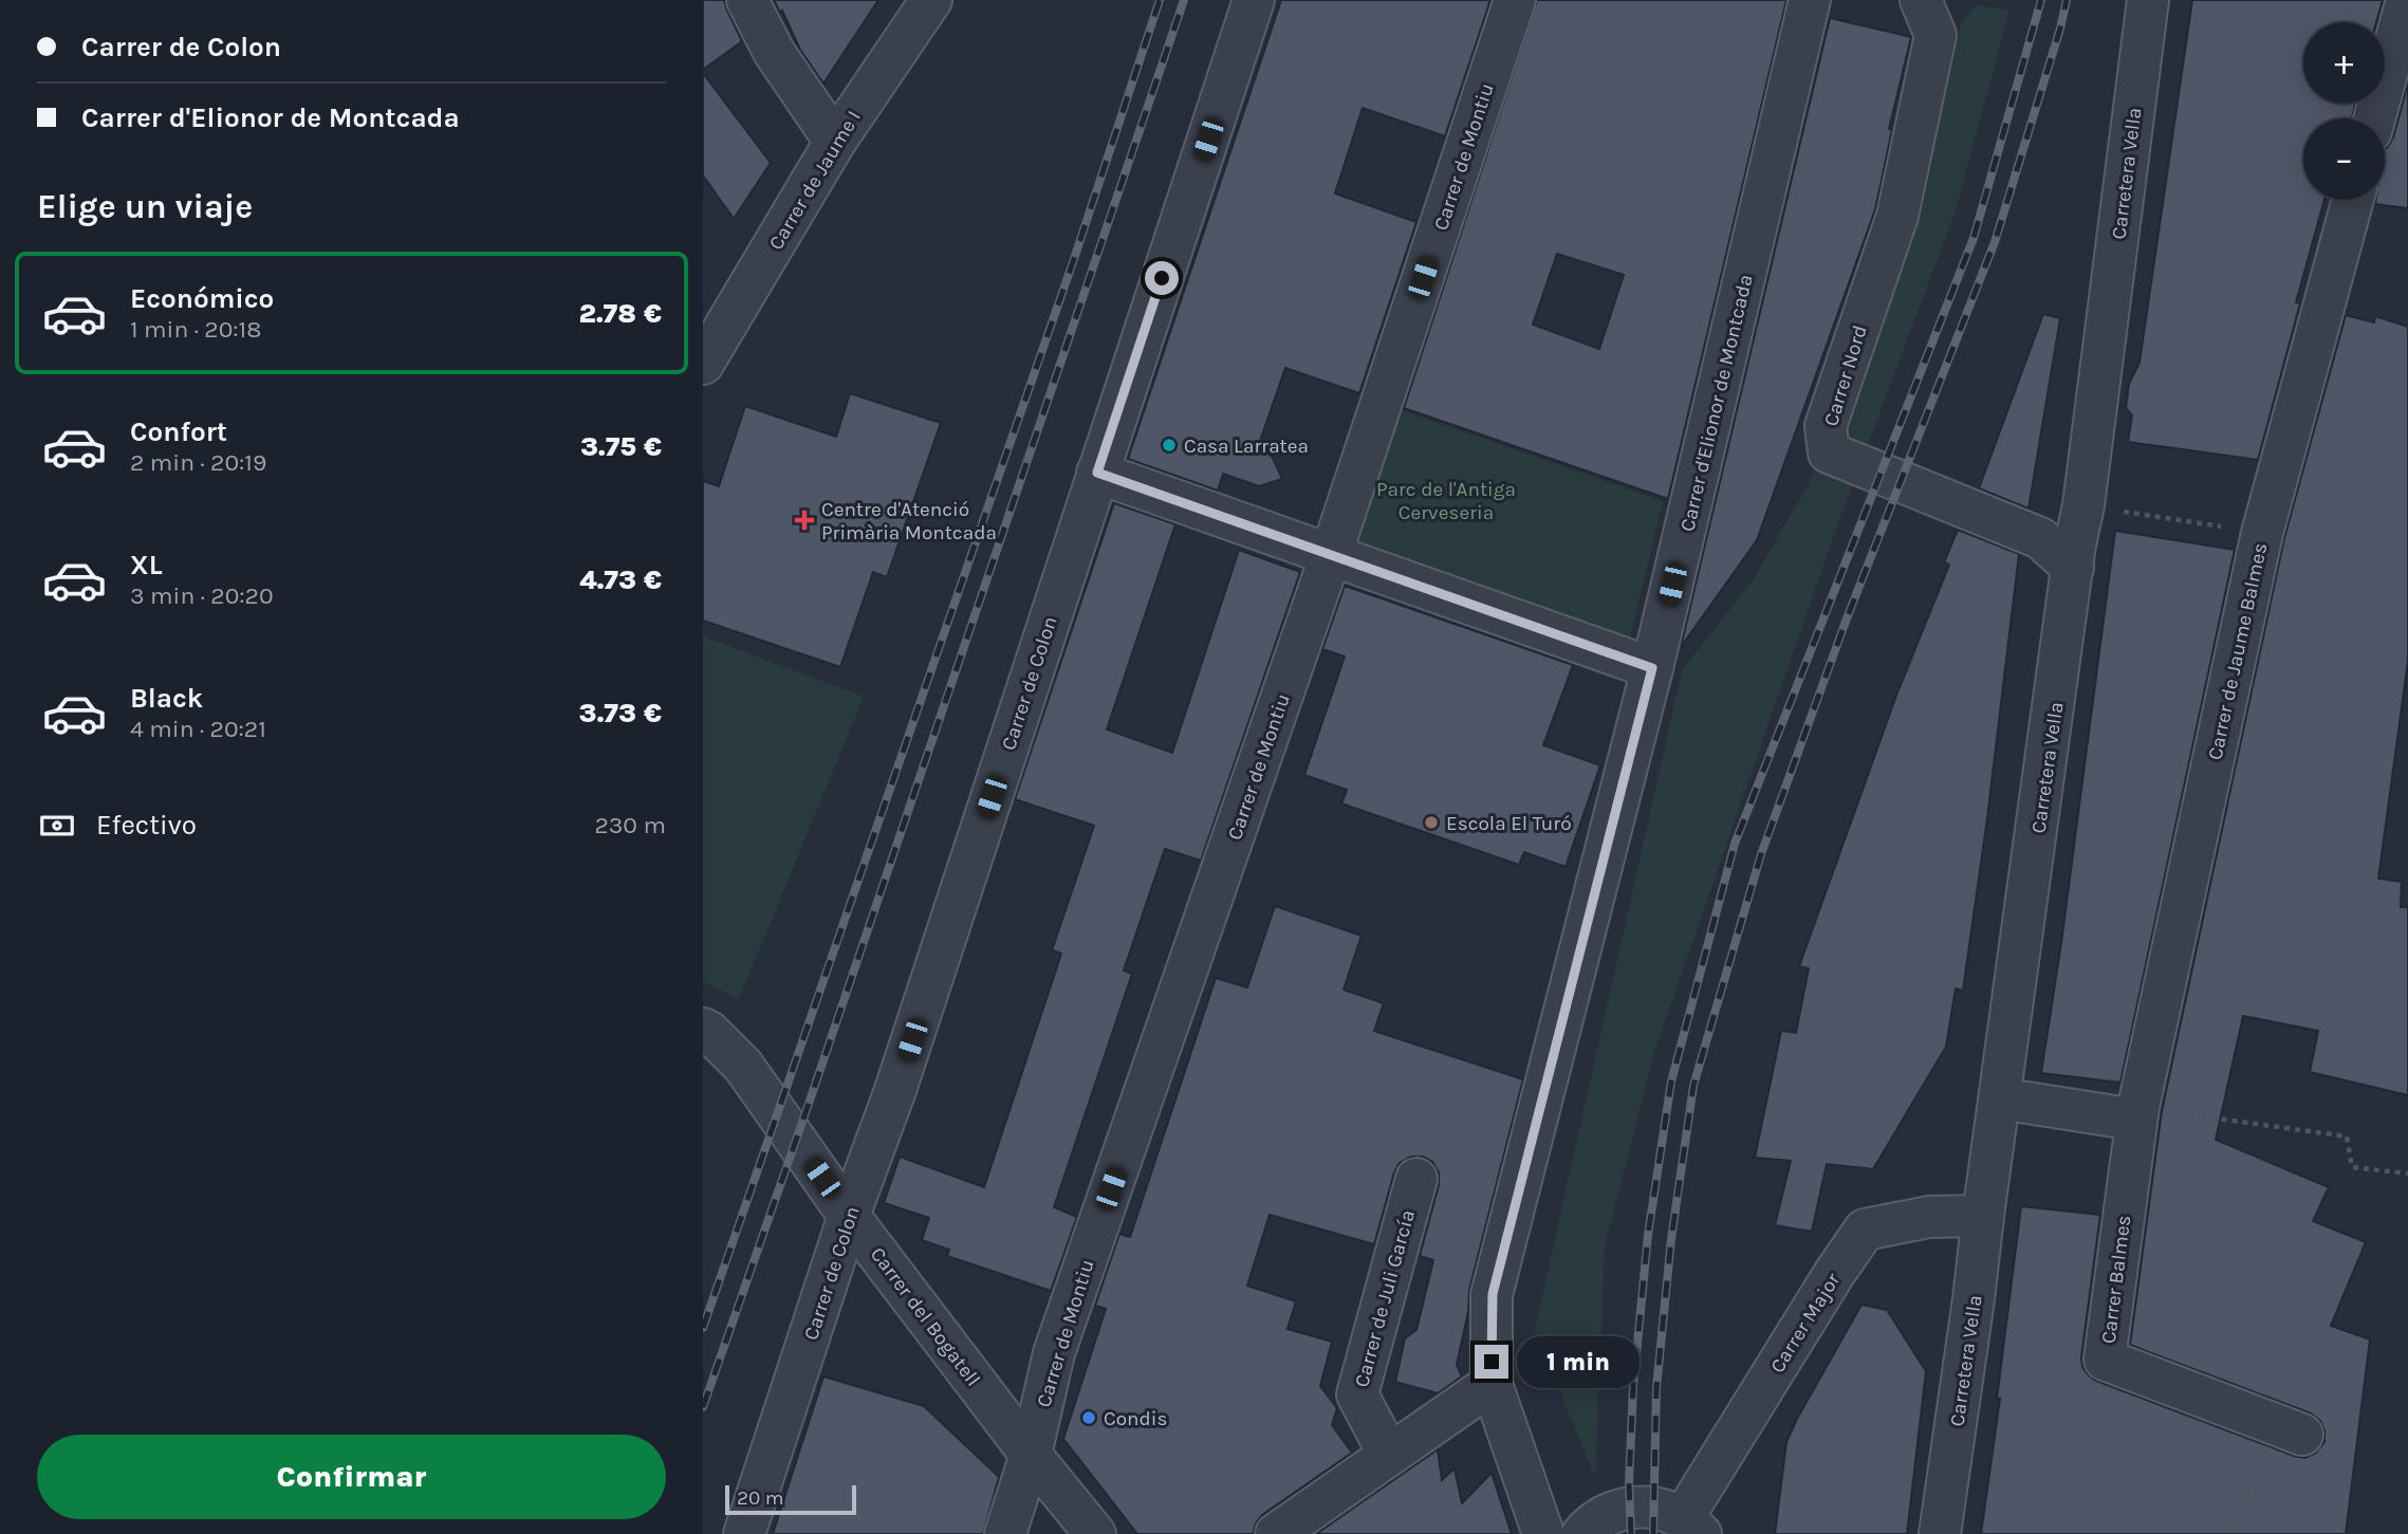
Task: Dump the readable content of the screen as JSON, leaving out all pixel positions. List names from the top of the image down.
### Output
{
  "streets": {
    "street": [
      "Carrer de Montiu",
      "Carretera Vella",
      "Carrer de Jaume I",
      "Carrer Nord",
      "Carrer d'Elionor de Montcada",
      "Carrer de Jaume Balmes",
      "Carrer de Colon",
      "Carrer Balmes",
      "Carrer de Juli García",
      "Carrer del Bogatell",
      "Carrer Major"
    ]
  },
  "crossings": [
    ["Carrer de Montiu", "Carrer del Bogatell"],
    ["Carretera Vella", "Carrer Nord"],
    ["Carretera Vella", "Carrer Major"],
    ["Carrer de Jaume Balmes", "Carrer Balmes"],
    ["Carrer de Colon", "Carrer del Bogatell"]
  ],
  "parks": ["Parc de l'Antiga Cerveseria"],
  "places": {
    "other": ["Casa Larratea", "Escola El Turó", "Condis"],
    "health": ["Centre d'Atenció Primària Montcada"]
  },
  "scale_bar": "20 m",
  "page": {
    "banner": ["Carrer de Colon", "Carrer d'Elionor de Montcada"],
    "map_buttons": ["+", "−"],
    "heading": "Elige un viaje",
    "list": [
      {
        "name": "Económico",
        "note": "1 min · 20:18",
        "value": "2.78 €"
      },
      {
        "name": "Confort",
        "note": "2 min · 20:19",
        "value": "3.75 €"
      },
      {
        "name": "XL",
        "note": "3 min · 20:20",
        "value": "4.73 €"
      },
      {
        "name": "Black",
        "note": "4 min · 20:21",
        "value": "3.73 €"
      }
    ],
    "pay": ["Efectivo", "230 m"],
    "bubble": "1 min",
    "buttons": "Confirmar",
    "scale": "20 m"
  }
}
